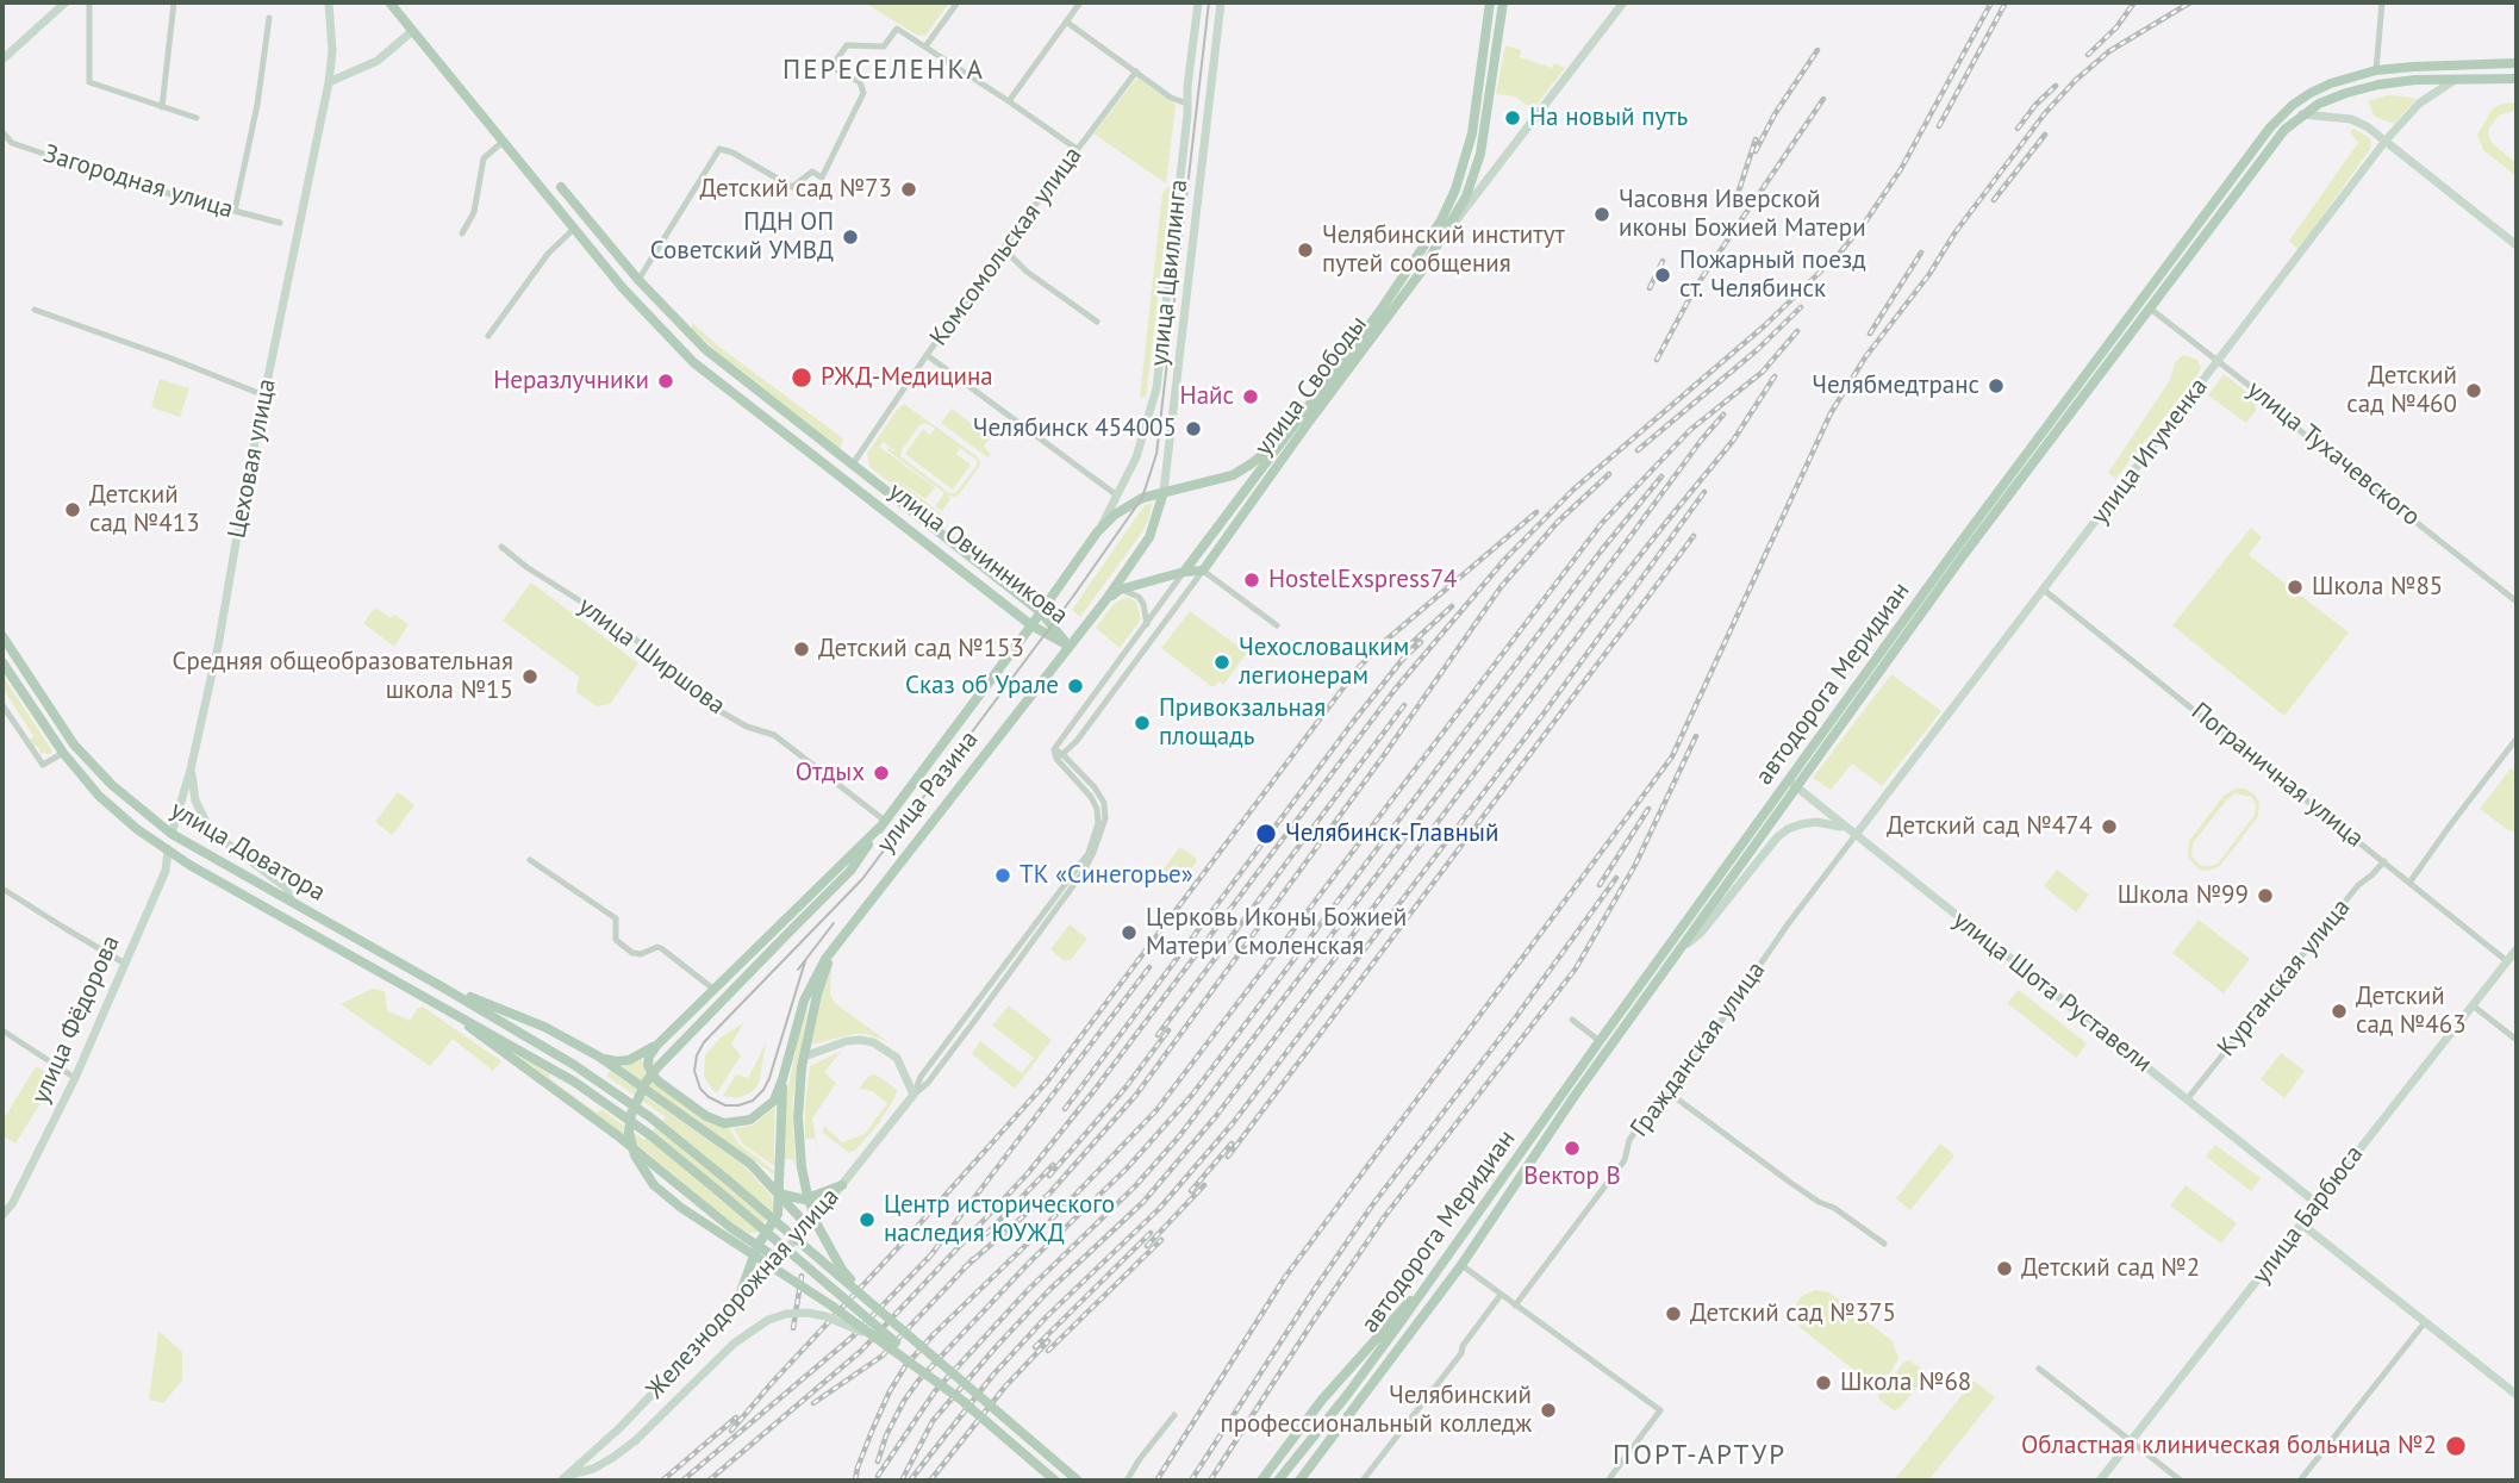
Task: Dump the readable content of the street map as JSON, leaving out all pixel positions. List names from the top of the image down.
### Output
{
  "streets": {
    "main road": [
      "улица Цвиллинга",
      "улица Свободы",
      "улица Игуменка",
      "Цеховая улица",
      "улица Овчинникова",
      "автодорога Меридиан",
      "улица Разина",
      "улица Доватора",
      "улица Шота Руставели",
      "улица Фёдорова",
      "улица Барбюса",
      "Железнодорожная улица"
    ],
    "street": [
      "Загородная улица",
      "Комсомольская улица",
      "улица Тухачевского",
      "улица Ширшова",
      "Пограничная улица",
      "Курганская улица",
      "Гражданская улица"
    ]
  },
  "crossings": [
    ["Комсомольская улица", "улица Овчинникова"],
    ["улица Цвиллинга", "улица Разина"],
    ["улица Свободы", "улица Разина"],
    ["улица Свободы", "Железнодорожная улица"],
    ["улица Игуменка", "улица Тухачевского"],
    ["улица Игуменка", "автодорога Меридиан"],
    ["улица Игуменка", "Пограничная улица"],
    ["улица Игуменка", "улица Шота Руставели"],
    ["улица Игуменка", "Гражданская улица"],
    ["улица Тухачевского", "автодорога Меридиан"],
    ["Цеховая улица", "улица Доватора"],
    ["Цеховая улица", "улица Фёдорова"],
    ["улица Овчинникова", "улица Разина"],
    ["улица Ширшова", "улица Разина"],
    ["автодорога Меридиан", "улица Шота Руставели"],
    ["Пограничная улица", "Курганская улица"],
    ["Пограничная улица", "улица Барбюса"],
    ["улица Доватора", "улица Фёдорова"],
    ["Курганская улица", "улица Шота Руставели"],
    ["улица Шота Руставели", "Гражданская улица"],
    ["улица Шота Руставели", "улица Барбюса"]
  ],
  "districts": ["ПЕРЕСЕЛЕНКА", "ПОРТ-АРТУР"],
  "places": [
    "На новый путь",
    "Детский сад №73",
    "Часовня Иверской иконы Божией Матери",
    "ПДН ОП Советский УМВД",
    "Челябинский институт путей сообщения",
    "Пожарный поезд ст. Челябинск",
    "РЖД-Медицина",
    "Неразлучники",
    "Челябмедтранс",
    "Детский сад №460",
    "Найс",
    "Челябинск 454005",
    "Детский сад №413",
    "HostelExspress74",
    "Школа №85",
    "Детский сад №153",
    "Чехословацким легионерам",
    "Средняя общеобразовательная школа №15",
    "Сказ об Урале",
    "Привокзальная площадь",
    "Отдых",
    "Детский сад №474",
    "Челябинск-Главный",
    "ТК «Синегорье»",
    "Школа №99",
    "Церковь Иконы Божией Матери Смоленская",
    "Детский сад №463",
    "Вектор В",
    "Центр исторического наследия ЮУЖД",
    "Детский сад №2",
    "Детский сад №375",
    "Школа №68",
    "Челябинский профессиональный колледж",
    "Областная клиническая больница №2"
  ]
}
